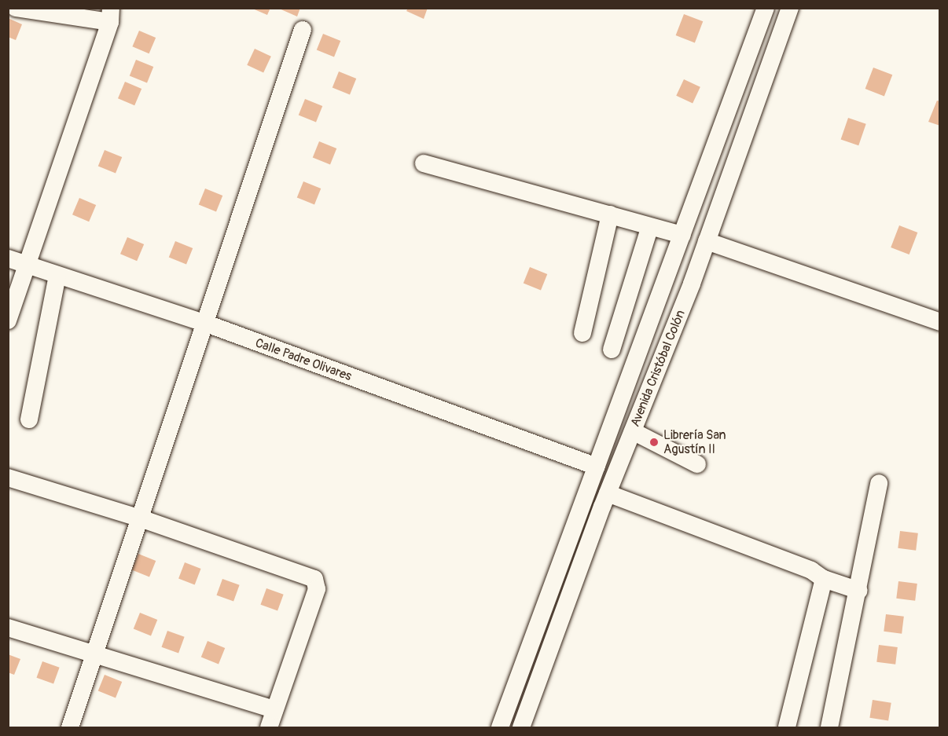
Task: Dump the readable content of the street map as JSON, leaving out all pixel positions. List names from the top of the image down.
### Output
{
  "streets": {
    "street": ["Calle Padre Olivares", "Avenida Cristóbal Colón"]
  },
  "crossings": [
    ["Calle Padre Olivares", "Avenida Cristóbal Colón"]
  ],
  "places": ["Librería San Agustín II"]
}
